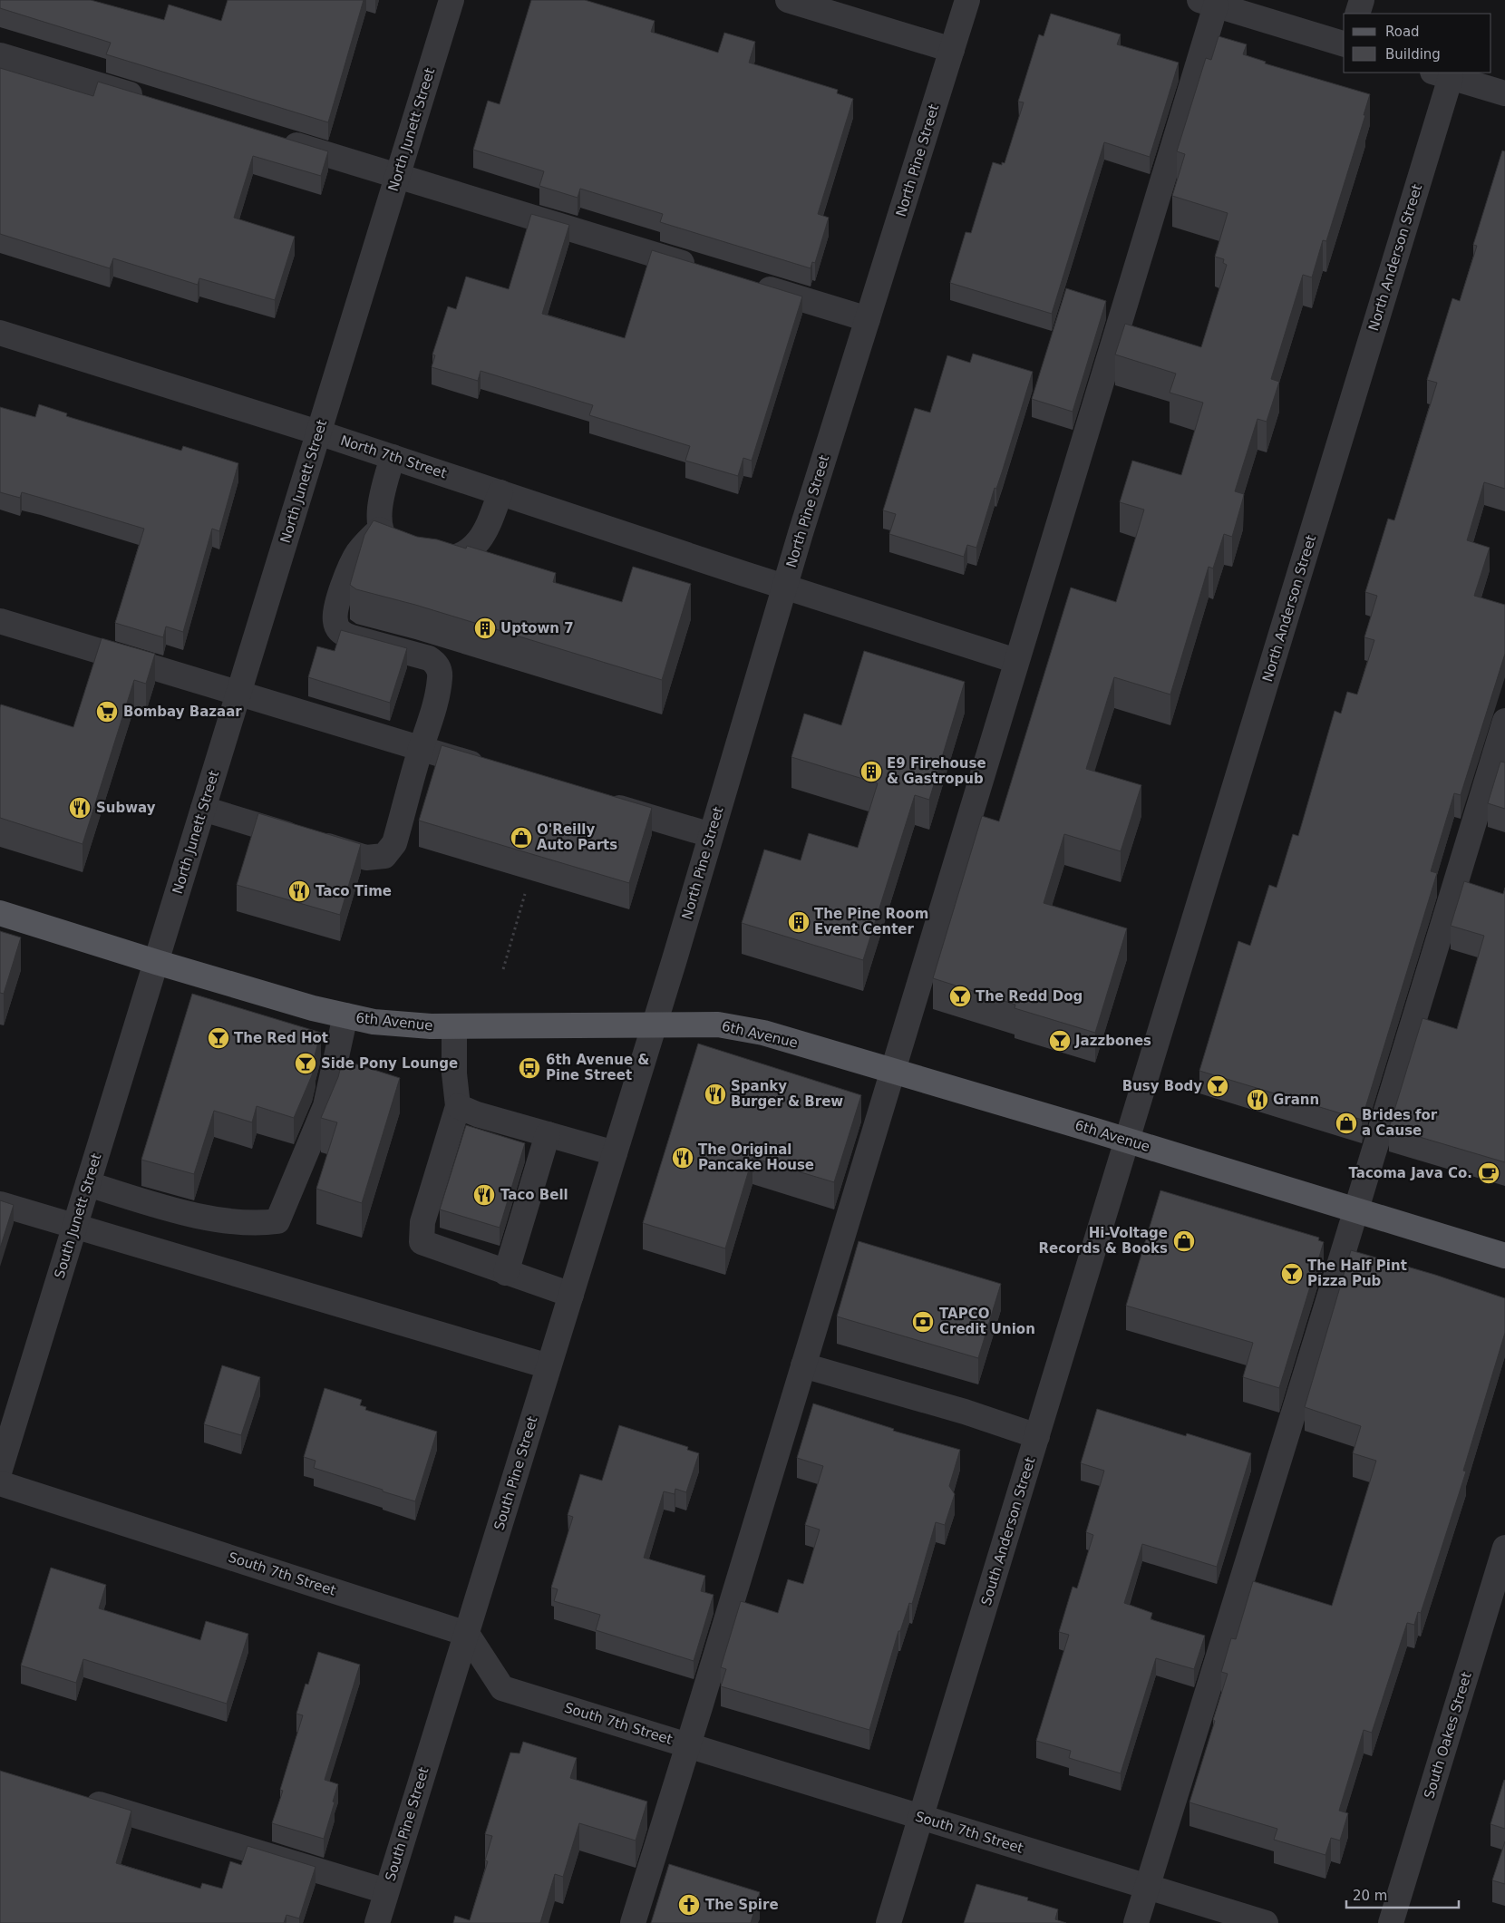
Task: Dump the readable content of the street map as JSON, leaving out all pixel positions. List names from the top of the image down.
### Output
{
  "streets": {
    "main road": ["6th Avenue"],
    "street": [
      "North Junett Street",
      "North Pine Street",
      "North Anderson Street",
      "North 7th Street",
      "South Junett Street",
      "South Pine Street",
      "South Anderson Street",
      "South 7th Street",
      "South Oakes Street"
    ]
  },
  "crossings": [
    ["North Junett Street", "North 7th Street"],
    ["North Junett Street", "6th Avenue"],
    ["North Junett Street", "South Junett Street"],
    ["North Pine Street", "North 7th Street"],
    ["North Pine Street", "6th Avenue"],
    ["North Pine Street", "South Pine Street"],
    ["North Anderson Street", "6th Avenue"],
    ["North Anderson Street", "South Anderson Street"],
    ["6th Avenue", "South Junett Street"],
    ["6th Avenue", "South Pine Street"],
    ["6th Avenue", "South Anderson Street"],
    ["South Pine Street", "South 7th Street"],
    ["South Anderson Street", "South 7th Street"]
  ],
  "places": {
    "building": ["Uptown 7", "E9 Firehouse & Gastropub", "The Pine Room Event Center"],
    "supermarket": ["Bombay Bazaar"],
    "restaurant": [
      "Subway",
      "Taco Time",
      "Spanky Burger & Brew",
      "Grann",
      "The Original Pancake House",
      "Taco Bell"
    ],
    "shop": ["O'Reilly Auto Parts", "Brides for a Cause", "Hi-Voltage Records & Books"],
    "bar": [
      "The Redd Dog",
      "The Red Hot",
      "Jazzbones",
      "Side Pony Lounge",
      "Busy Body",
      "The Half Pint Pizza Pub"
    ],
    "bus stop": ["6th Avenue & Pine Street"],
    "cafe": ["Tacoma Java Co."],
    "bank": ["TAPCO Credit Union"],
    "church": ["The Spire"]
  },
  "legend": ["Road", "Building"],
  "scale_bar": "20 m"
}
